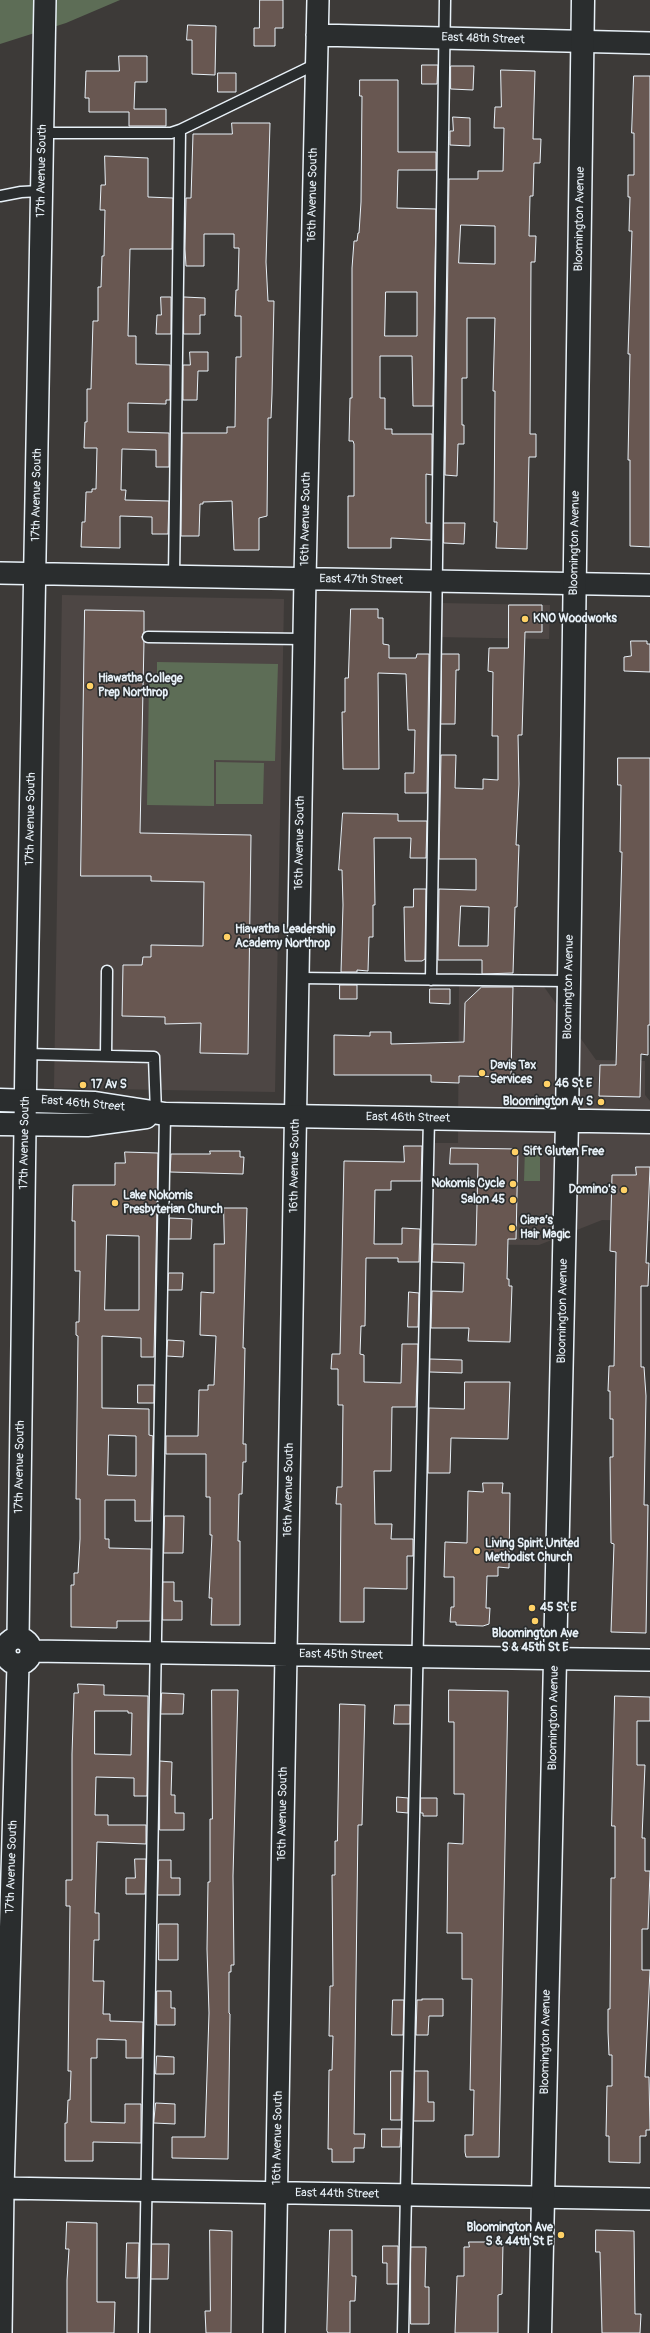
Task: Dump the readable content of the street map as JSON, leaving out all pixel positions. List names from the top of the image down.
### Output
{
  "streets": {
    "street": [
      "East 48th Street",
      "17th Avenue South",
      "16th Avenue South",
      "Bloomington Avenue",
      "East 47th Street",
      "East 46th Street",
      "East 45th Street",
      "East 44th Street"
    ]
  },
  "crossings": [
    ["East 48th Street", "16th Avenue South"],
    ["East 48th Street", "Bloomington Avenue"],
    ["17th Avenue South", "East 47th Street"],
    ["17th Avenue South", "East 46th Street"],
    ["17th Avenue South", "East 45th Street"],
    ["17th Avenue South", "East 44th Street"],
    ["16th Avenue South", "East 47th Street"],
    ["16th Avenue South", "East 46th Street"],
    ["16th Avenue South", "East 45th Street"],
    ["16th Avenue South", "East 44th Street"],
    ["Bloomington Avenue", "East 47th Street"],
    ["Bloomington Avenue", "East 46th Street"],
    ["Bloomington Avenue", "East 45th Street"],
    ["Bloomington Avenue", "East 44th Street"]
  ],
  "places": [
    "KNO Woodworks",
    "Hiawatha College Prep Northrop",
    "Hiawatha Leadership Academy Northrop",
    "Davis Tax Services",
    "46 St E",
    "17 Av S",
    "Bloomington Av S",
    "Sift Gluten Free",
    "Nokomis Cycle",
    "Domino's",
    "Salon 45",
    "Lake Nokomis Presbyterian Church",
    "Ciara’s Hair Magic",
    "Living Spirit United Methodist Church",
    "45 St E",
    "Bloomington Ave S & 45th St E",
    "Bloomington Ave S & 44th St E"
  ]
}
